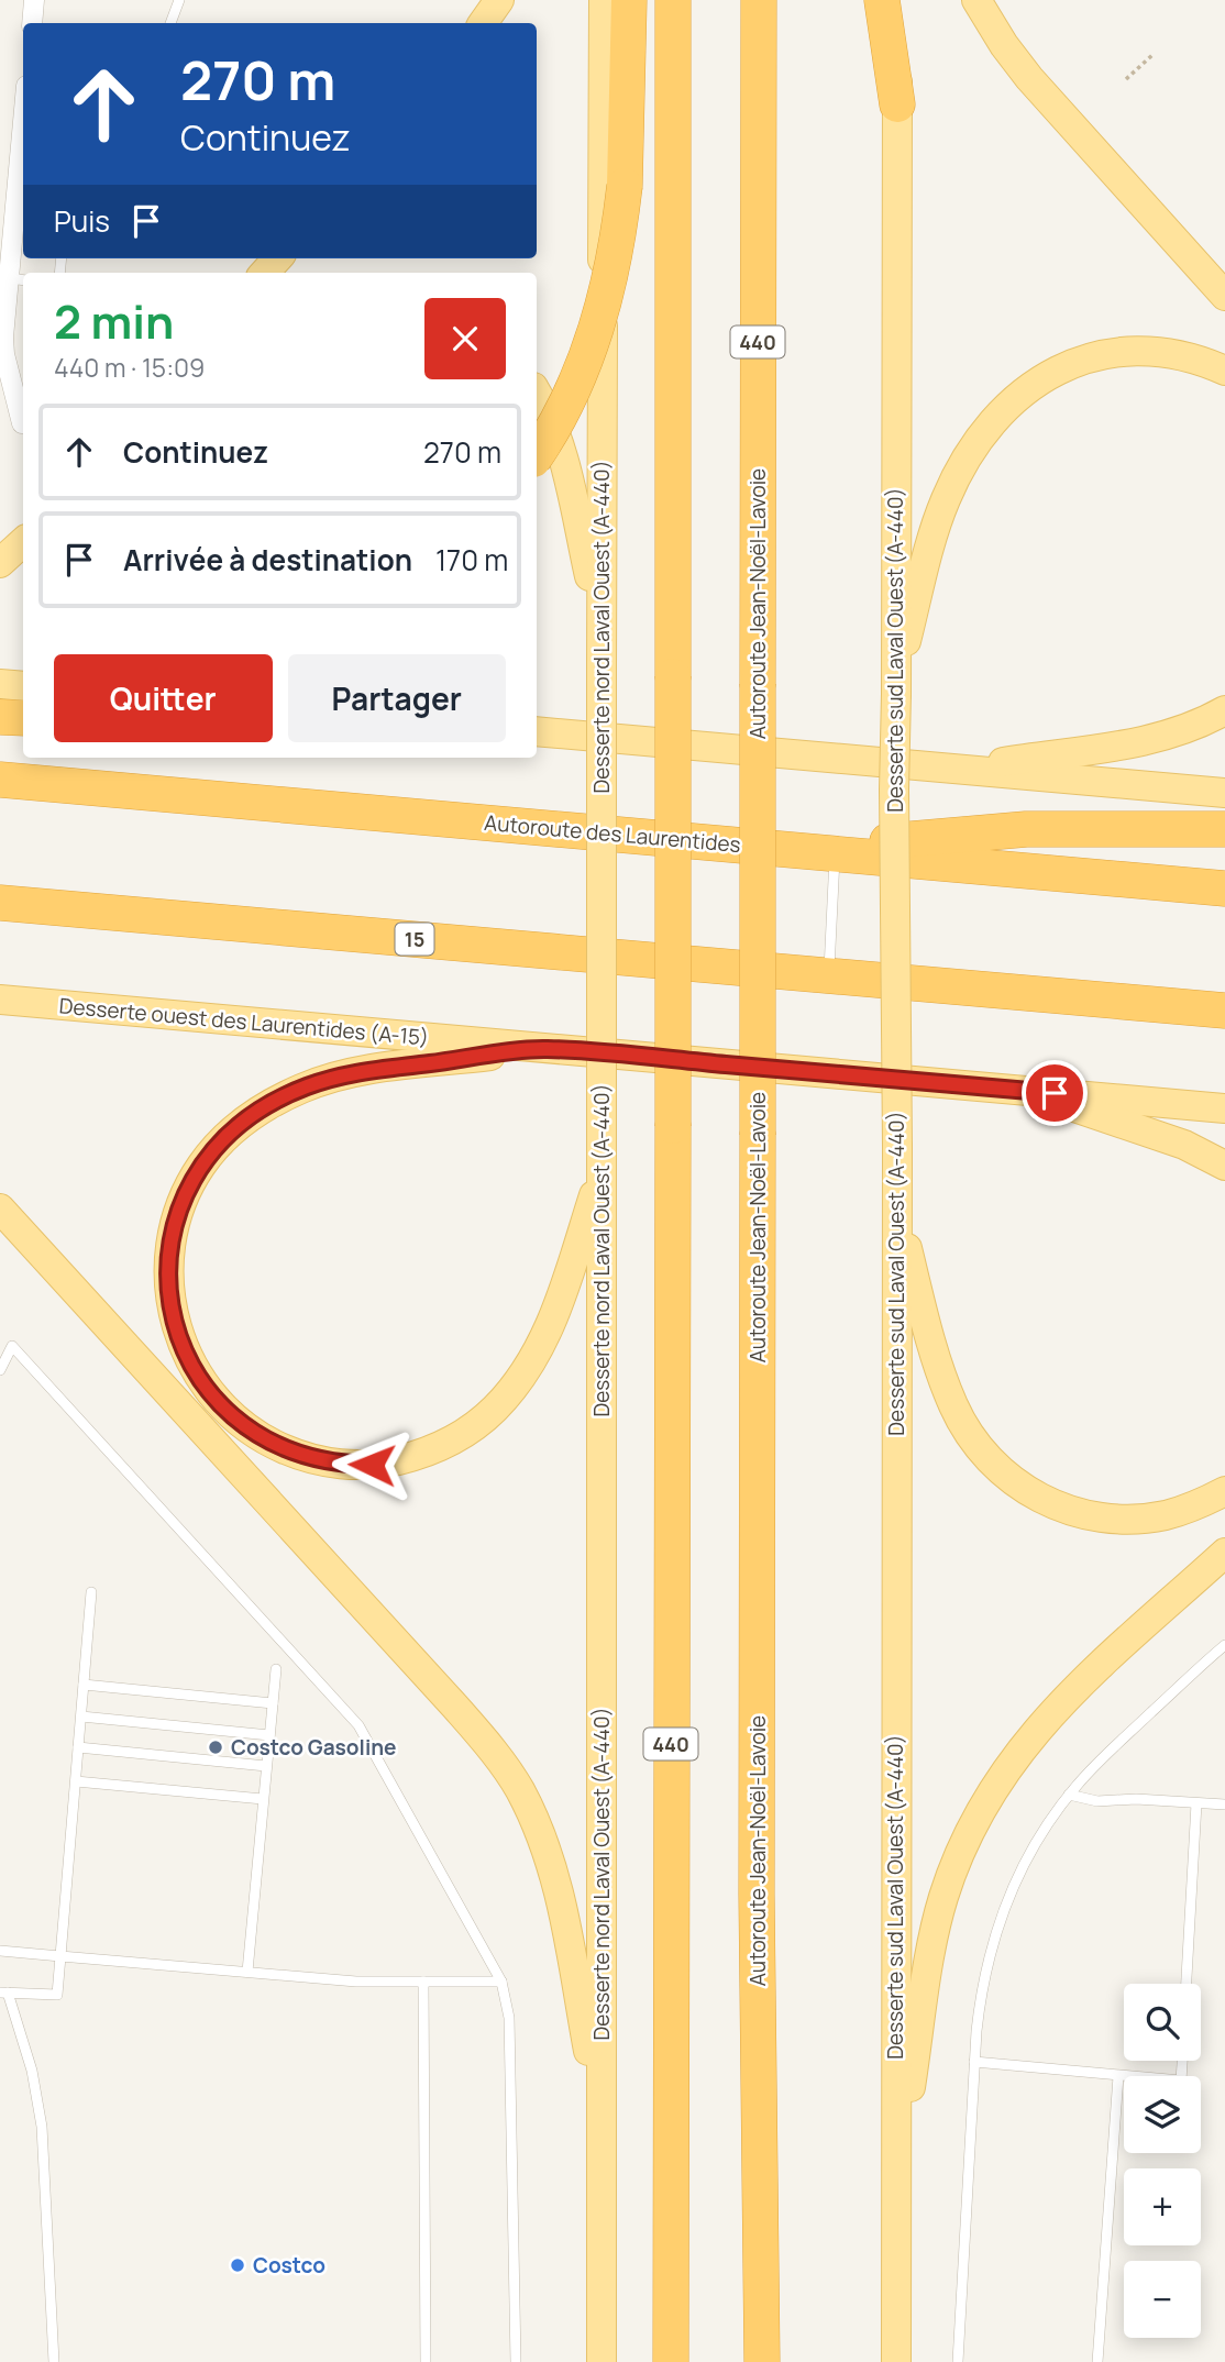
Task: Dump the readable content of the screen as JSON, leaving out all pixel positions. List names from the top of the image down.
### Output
{
  "streets": {
    "highway": [
      "440",
      "Autoroute Jean-Noël-Lavoie",
      "Autoroute des Laurentides",
      "15"
    ],
    "main road": ["Desserte nord Laval Ouest (A-440)", "Desserte sud Laval Ouest (A-440)", "Desserte ouest des Laurentides (A-15)"]
  },
  "places": ["Costco Gasoline", "Costco"],
  "page": {
    "turn": ["270 m", "Continuez"],
    "then": "Puis",
    "heading": ["2 min", "440 m · 15:09"],
    "list": [
      {
        "name": "Continuez",
        "value": "270 m"
      },
      {
        "name": "Arrivée à destination",
        "value": "170 m"
      }
    ],
    "buttons": ["Quitter", "Partager"],
    "map_buttons": ["+", "−"]
  }
}
